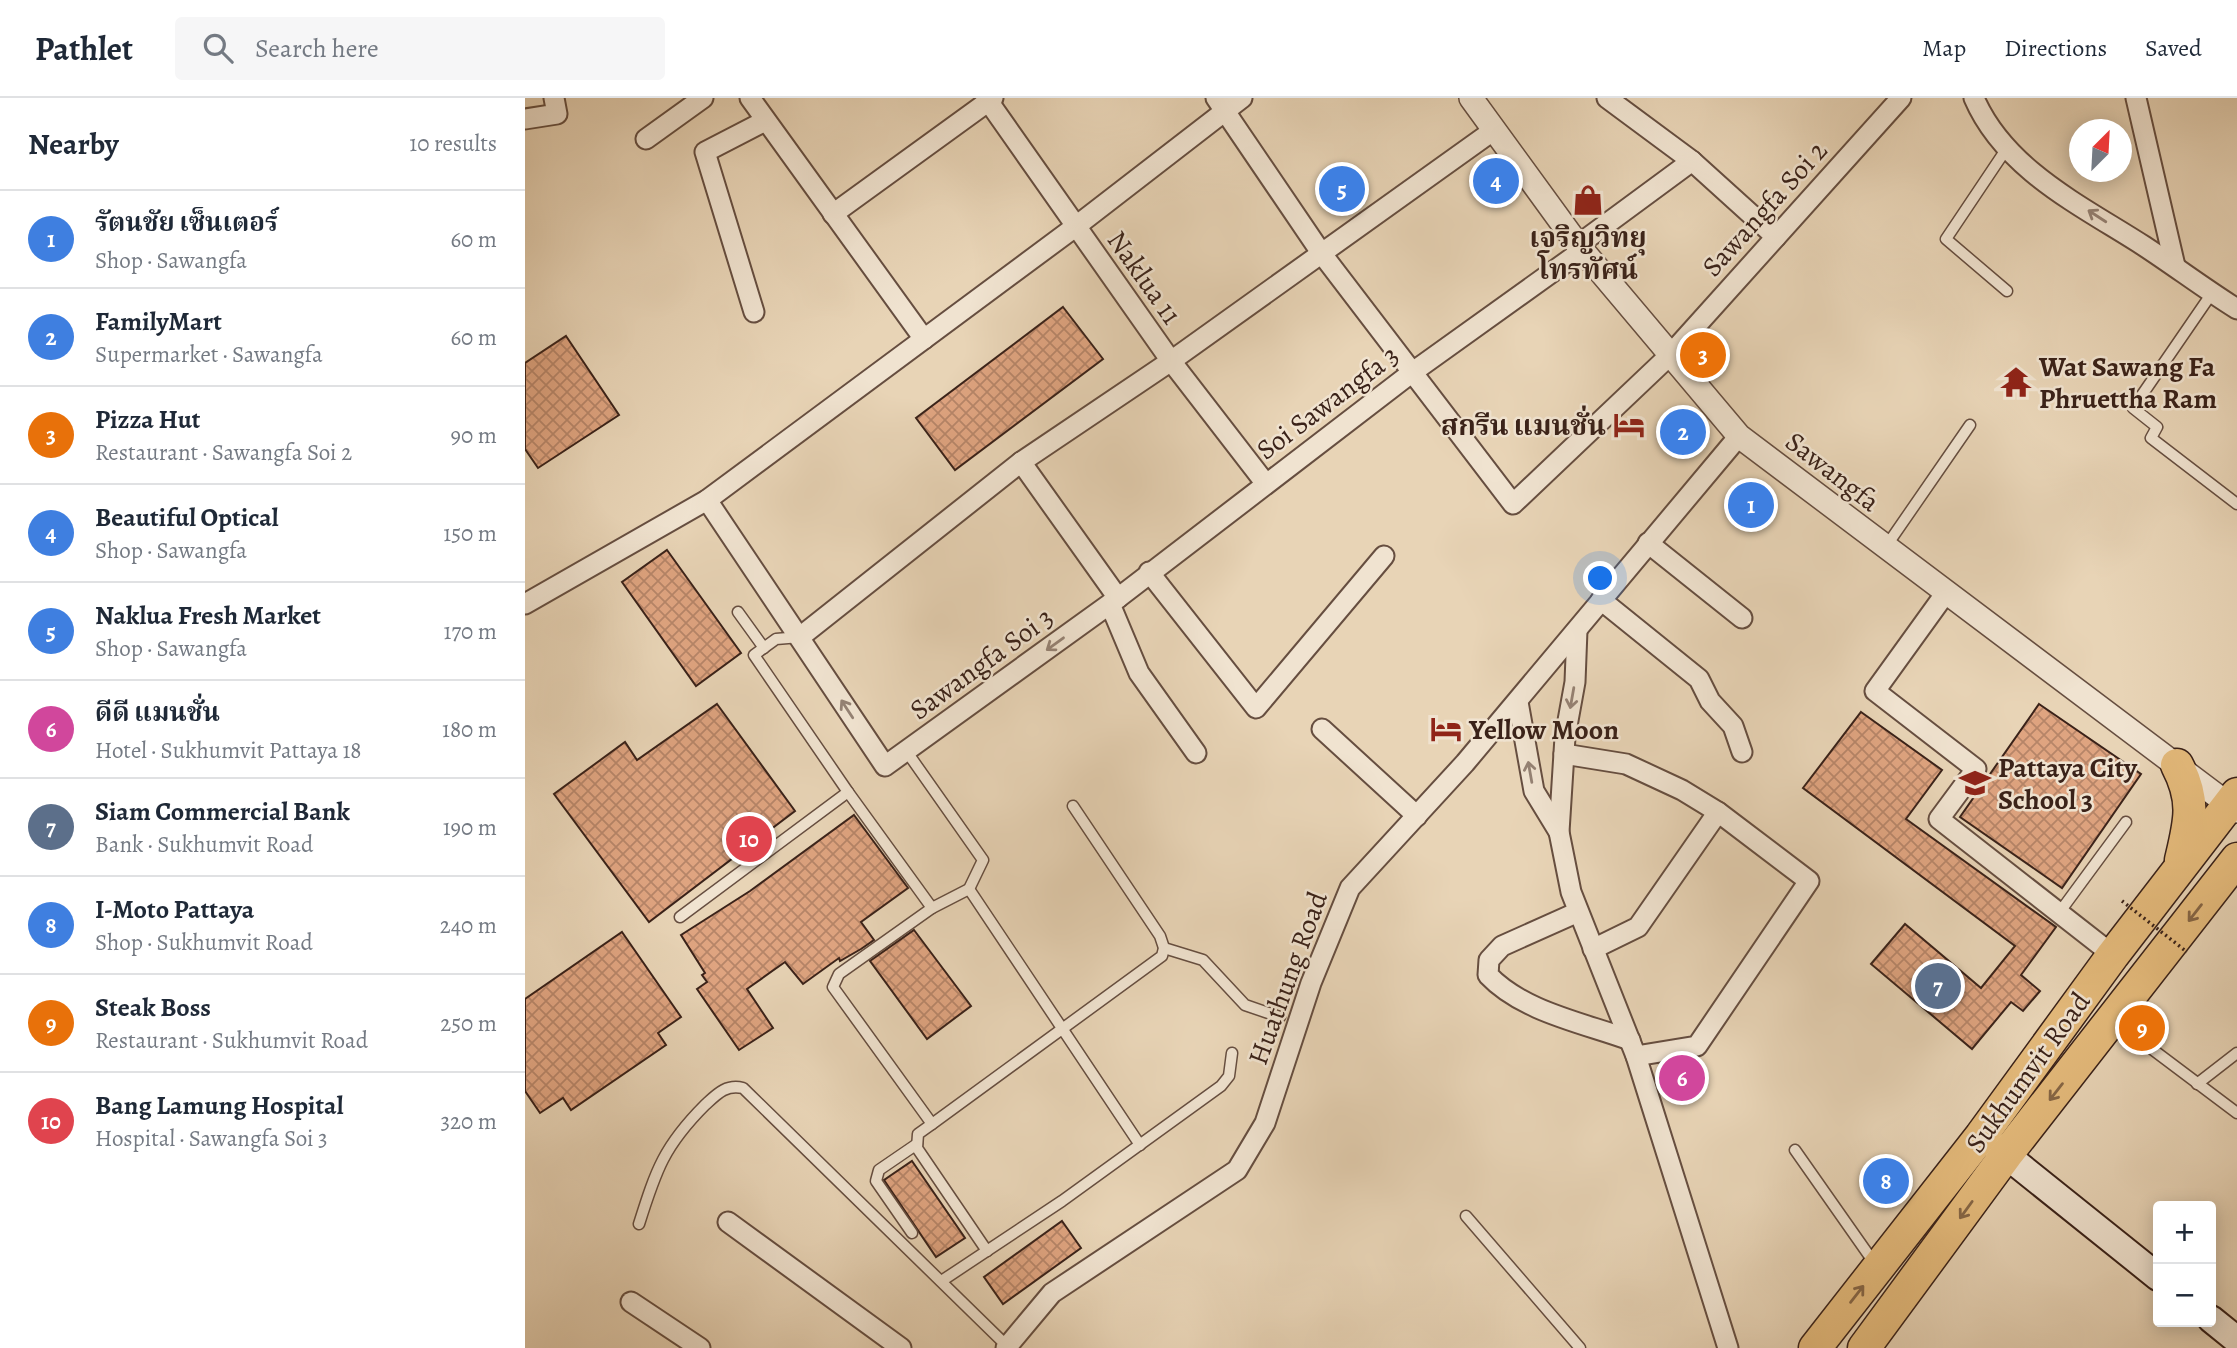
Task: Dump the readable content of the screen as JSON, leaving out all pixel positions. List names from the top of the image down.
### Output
{
  "streets": {
    "highway": ["Sukhumvit Road"],
    "street": [
      "Sawangfa Soi 2",
      "Naklua 11",
      "Soi Sawangfa 3",
      "Sawangfa",
      "Sawangfa Soi 3",
      "Huathung Road"
    ]
  },
  "crossings": [
    ["Sawangfa Soi 2", "Soi Sawangfa 3"],
    ["Sawangfa Soi 2", "Sawangfa"],
    ["Naklua 11", "Soi Sawangfa 3"],
    ["Soi Sawangfa 3", "Sawangfa"],
    ["Soi Sawangfa 3", "Sawangfa Soi 3"],
    ["Sawangfa", "Huathung Road"],
    ["Sawangfa", "Sukhumvit Road"]
  ],
  "places": {
    "shop": ["เจริญวิทยุ โทรทัศน์"],
    "temple": ["Wat Sawang Fa Phruettha Ram"],
    "hotel": ["สกรีน แมนชั่น", "Yellow Moon"],
    "school or university": ["Pattaya City School 3"]
  },
  "north": "top right",
  "page": {
    "header": "Pathlet",
    "search": "Search here",
    "nav": ["Map", "Directions", "Saved"],
    "heading": ["Nearby", "10 results"],
    "pins": [
      "4",
      "5",
      "3",
      "2",
      "1",
      "10",
      "7",
      "9",
      "6",
      "8"
    ],
    "list": [
      {
        "mark": "1",
        "name": "รัตนชัย เซ็นเตอร์",
        "note": "Shop · Sawangfa",
        "value": "60 m"
      },
      {
        "mark": "2",
        "name": "FamilyMart",
        "note": "Supermarket · Sawangfa",
        "value": "60 m"
      },
      {
        "mark": "3",
        "name": "Pizza Hut",
        "note": "Restaurant · Sawangfa Soi 2",
        "value": "90 m"
      },
      {
        "mark": "4",
        "name": "Beautiful Optical",
        "note": "Shop · Sawangfa",
        "value": "150 m"
      },
      {
        "mark": "5",
        "name": "Naklua Fresh Market",
        "note": "Shop · Sawangfa",
        "value": "170 m"
      },
      {
        "mark": "6",
        "name": "ดีดี แมนชั่น",
        "note": "Hotel · Sukhumvit Pattaya 18",
        "value": "180 m"
      },
      {
        "mark": "7",
        "name": "Siam Commercial Bank",
        "note": "Bank · Sukhumvit Road",
        "value": "190 m"
      },
      {
        "mark": "8",
        "name": "I-Moto Pattaya",
        "note": "Shop · Sukhumvit Road",
        "value": "240 m"
      },
      {
        "mark": "9",
        "name": "Steak Boss",
        "note": "Restaurant · Sukhumvit Road",
        "value": "250 m"
      },
      {
        "mark": "10",
        "name": "Bang Lamung Hospital",
        "note": "Hospital · Sawangfa Soi 3",
        "value": "320 m"
      }
    ],
    "map_buttons": ["+", "−"]
  }
}
